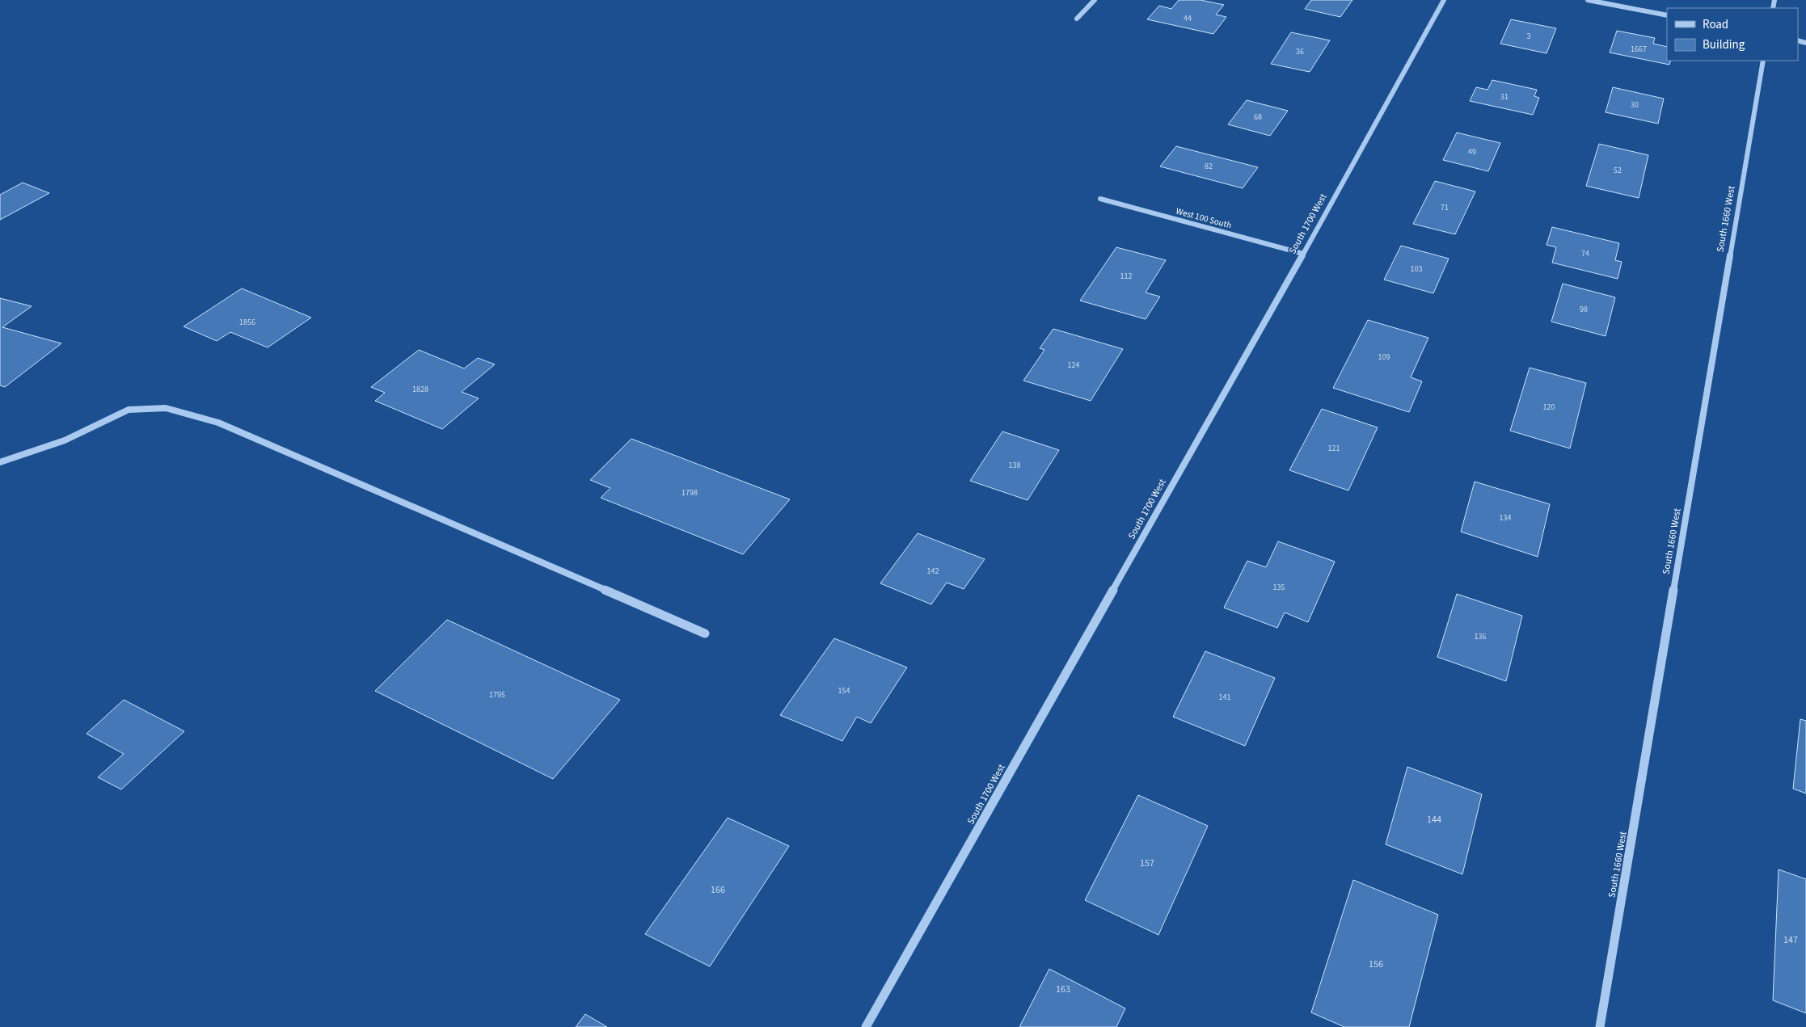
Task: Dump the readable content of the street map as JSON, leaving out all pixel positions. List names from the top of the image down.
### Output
{
  "streets": {
    "street": ["West 100 South", "South 1660 West", "South 1700 West"]
  },
  "crossings": [
    ["West 100 South", "South 1700 West"]
  ],
  "house_numbers": [
    "44",
    "3",
    "1667",
    "36",
    "31",
    "30",
    "68",
    "49",
    "82",
    "52",
    "71",
    "74",
    "103",
    "112",
    "98",
    "1856",
    "109",
    "124",
    "1828",
    "120",
    "121",
    "138",
    "1798",
    "134",
    "142",
    "135",
    "136",
    "154",
    "1795",
    "141",
    "144",
    "157",
    "166",
    "147",
    "156",
    "163"
  ],
  "legend": ["Road", "Building"]
}
